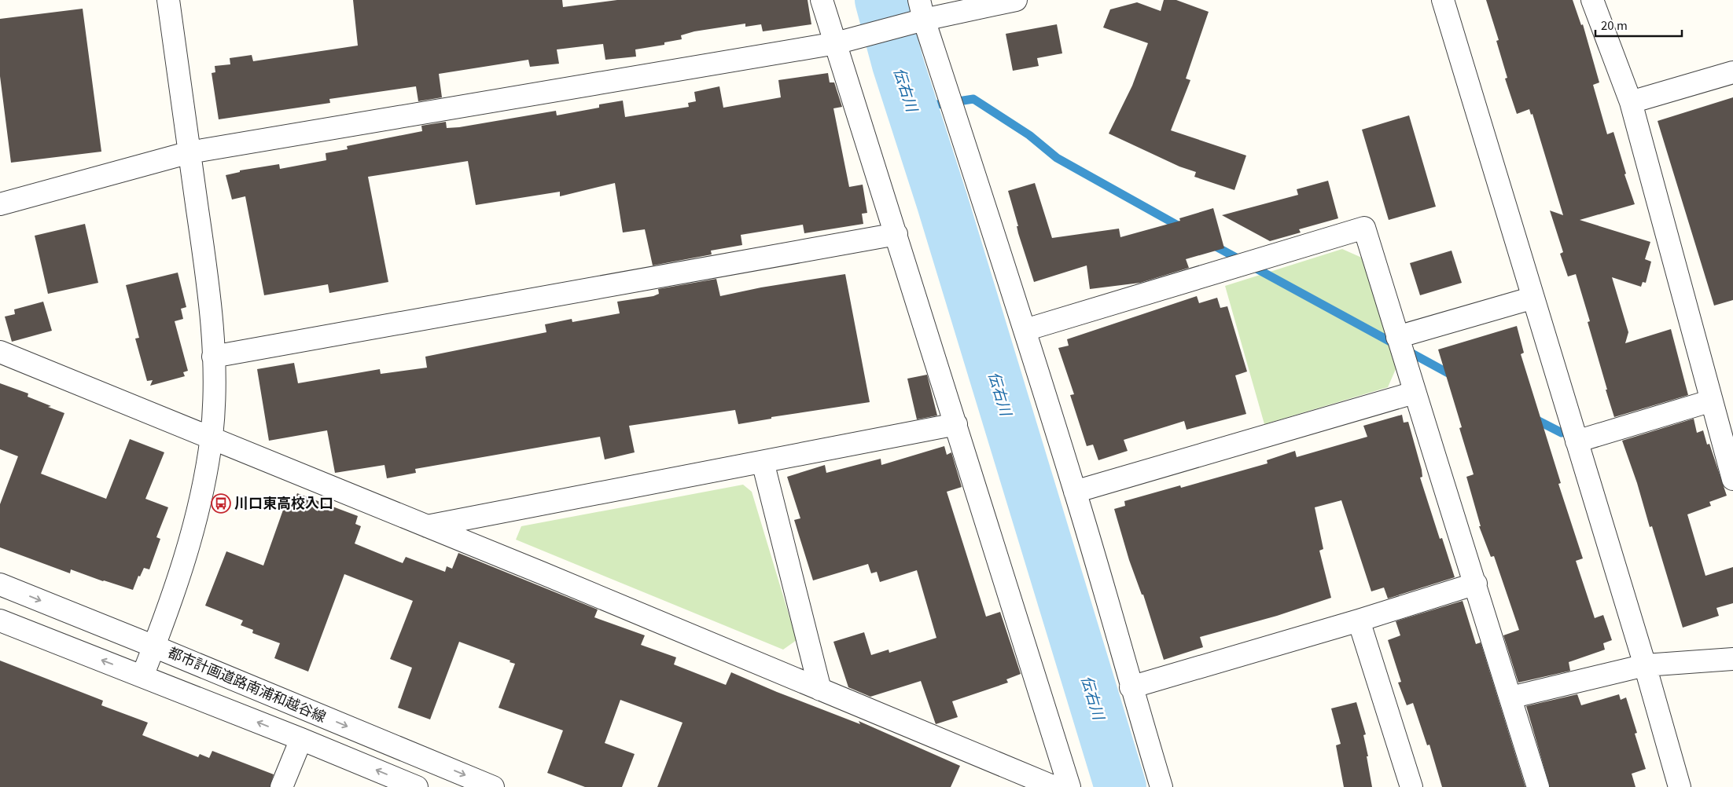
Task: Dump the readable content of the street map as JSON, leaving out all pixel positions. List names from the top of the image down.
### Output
{
  "streets": {
    "street": ["都市計画道路南浦和越谷線"]
  },
  "water": ["伝右川"],
  "places": {
    "bus stop": ["川口東高校入口"]
  },
  "scale_bar": "20 m"
}
